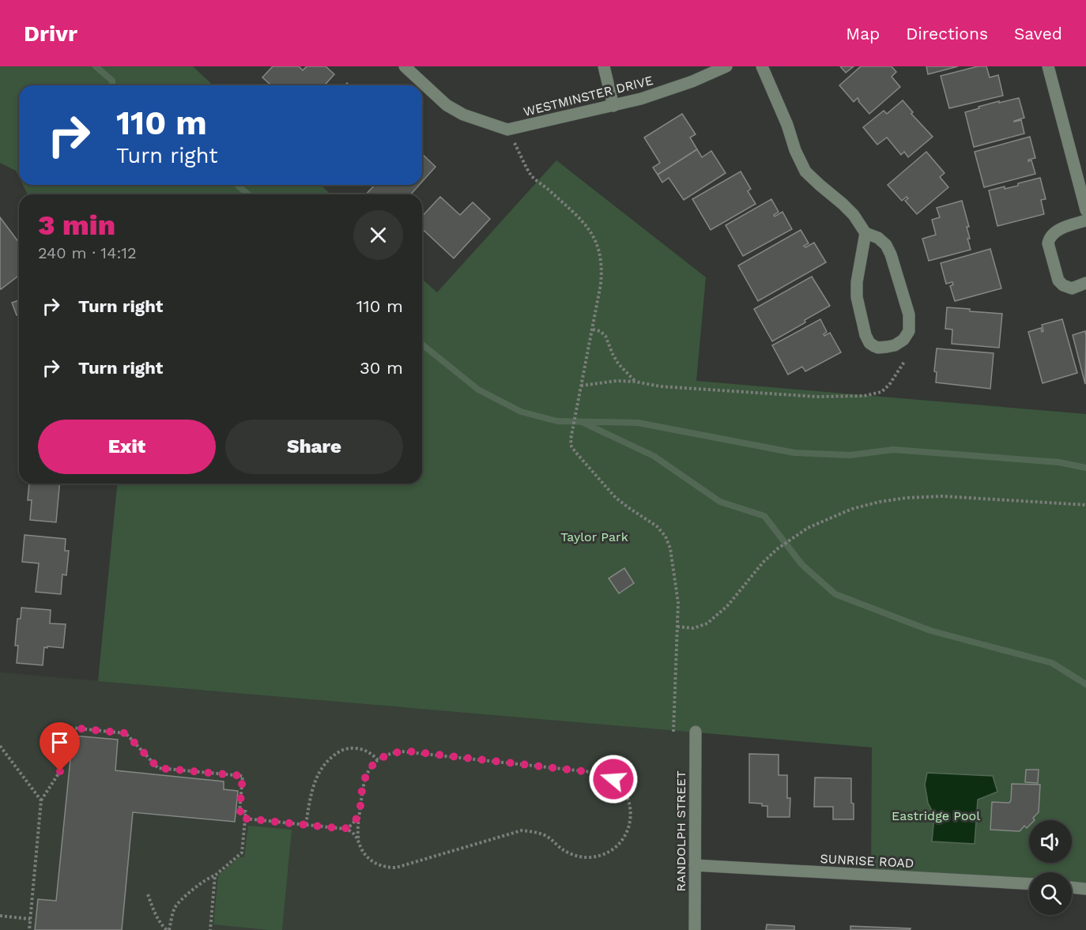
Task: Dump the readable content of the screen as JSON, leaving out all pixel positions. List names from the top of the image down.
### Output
{
  "streets": {
    "street": ["WESTMINSTER DRIVE", "RANDOLPH STREET", "SUNRISE ROAD"]
  },
  "crossings": [
    ["RANDOLPH STREET", "SUNRISE ROAD"]
  ],
  "parks": ["Taylor Park", "Eastridge Pool"],
  "page": {
    "header": "Drivr",
    "nav": ["Map", "Directions", "Saved"],
    "turn": ["110 m", "Turn right"],
    "heading": ["3 min", "240 m · 14:12"],
    "list": [
      {
        "name": "Turn right",
        "value": "110 m"
      },
      {
        "name": "Turn right",
        "value": "30 m"
      }
    ],
    "buttons": ["Exit", "Share"]
  }
}
